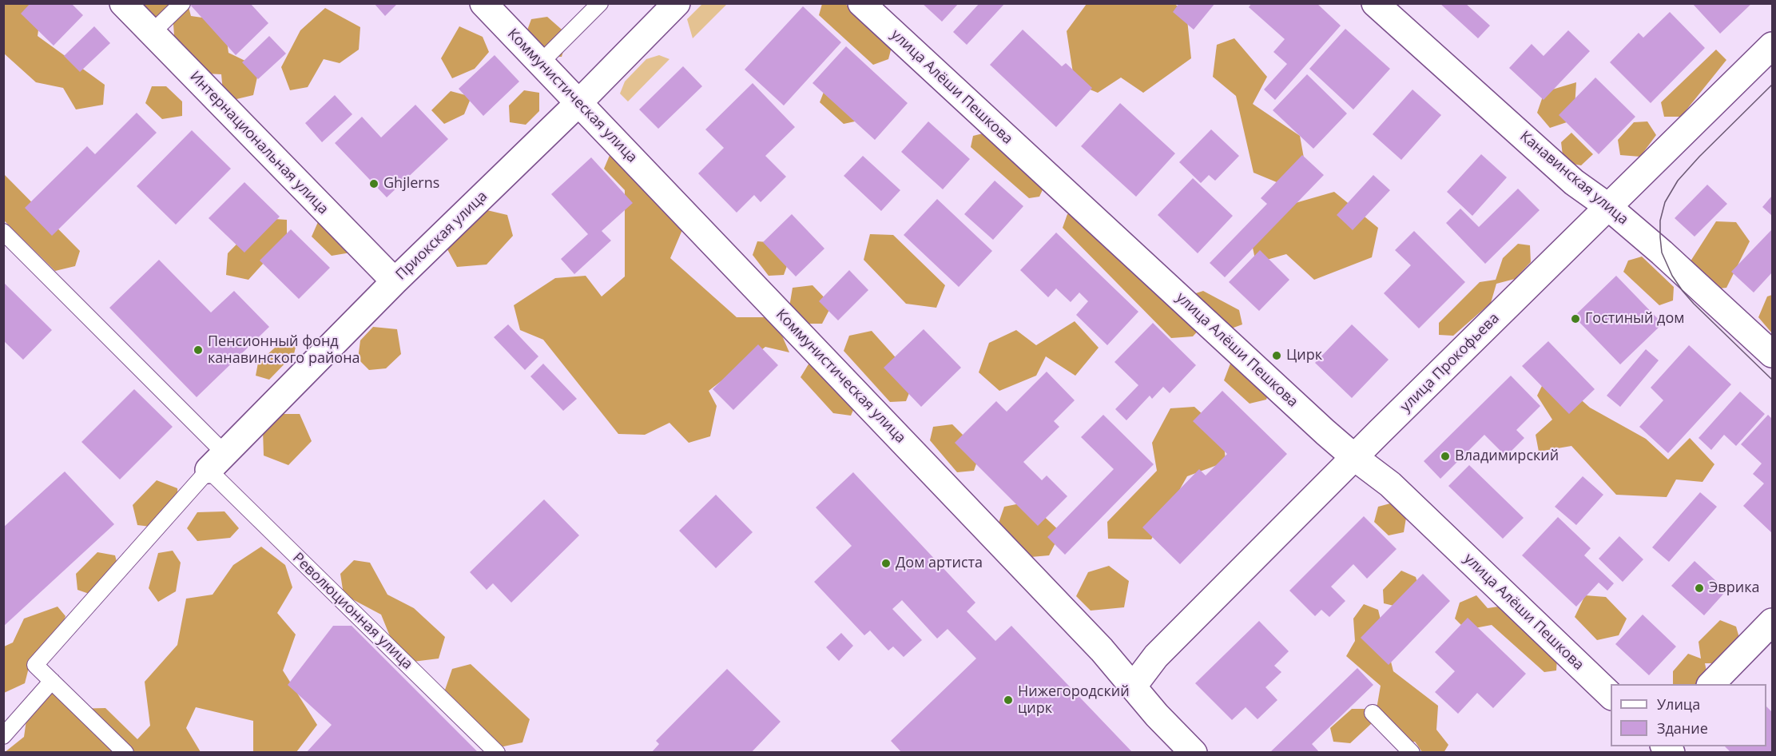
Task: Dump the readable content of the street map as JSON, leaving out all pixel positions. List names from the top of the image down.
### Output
{
  "streets": {
    "street": [
      "улица Алёши Пешкова",
      "Коммунистическая улица",
      "Интернациональная улица",
      "Канавинская улица",
      "Приокская улица",
      "улица Прокофьева"
    ],
    "lane": ["Революционная улица"]
  },
  "crossings": [
    ["улица Алёши Пешкова", "улица Прокофьева"],
    ["Коммунистическая улица", "Приокская улица"],
    ["Коммунистическая улица", "улица Прокофьева"],
    ["Интернациональная улица", "Приокская улица"],
    ["Канавинская улица", "улица Прокофьева"],
    ["Приокская улица", "Революционная улица"]
  ],
  "places": [
    "Ghjlerns",
    "Гостиный дом",
    "Пенсионный фонд канавинского района",
    "Цирк",
    "Владимирский",
    "Дом артиста",
    "Эврика",
    "Нижегородский цирк"
  ],
  "legend": ["Улица", "Здание"]
}
